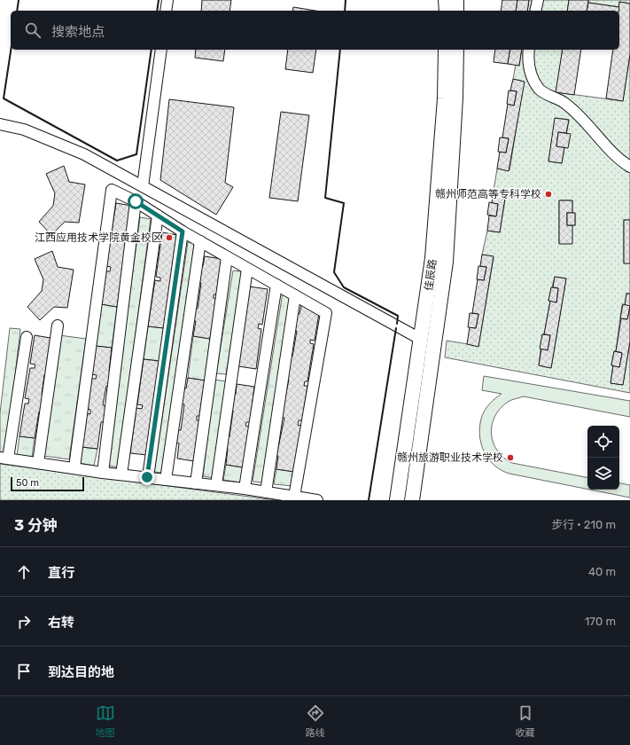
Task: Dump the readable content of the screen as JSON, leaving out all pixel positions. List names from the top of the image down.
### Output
{
  "streets": {
    "main road": ["佳辰路"]
  },
  "places": ["赣州师范高等专科学校", "江西应用技术学院黄金校区", "赣州旅游职业技术学校"],
  "scale_bar": "50 m",
  "page": {
    "search": "搜索地点",
    "scale": "50 m",
    "heading": ["3 分钟", "步行 · 210 m"],
    "list": [
      ["直行", "40 m"],
      ["右转", "170 m"],
      "到达目的地"
    ],
    "nav": ["地图", "路线", "收藏"]
  }
}
